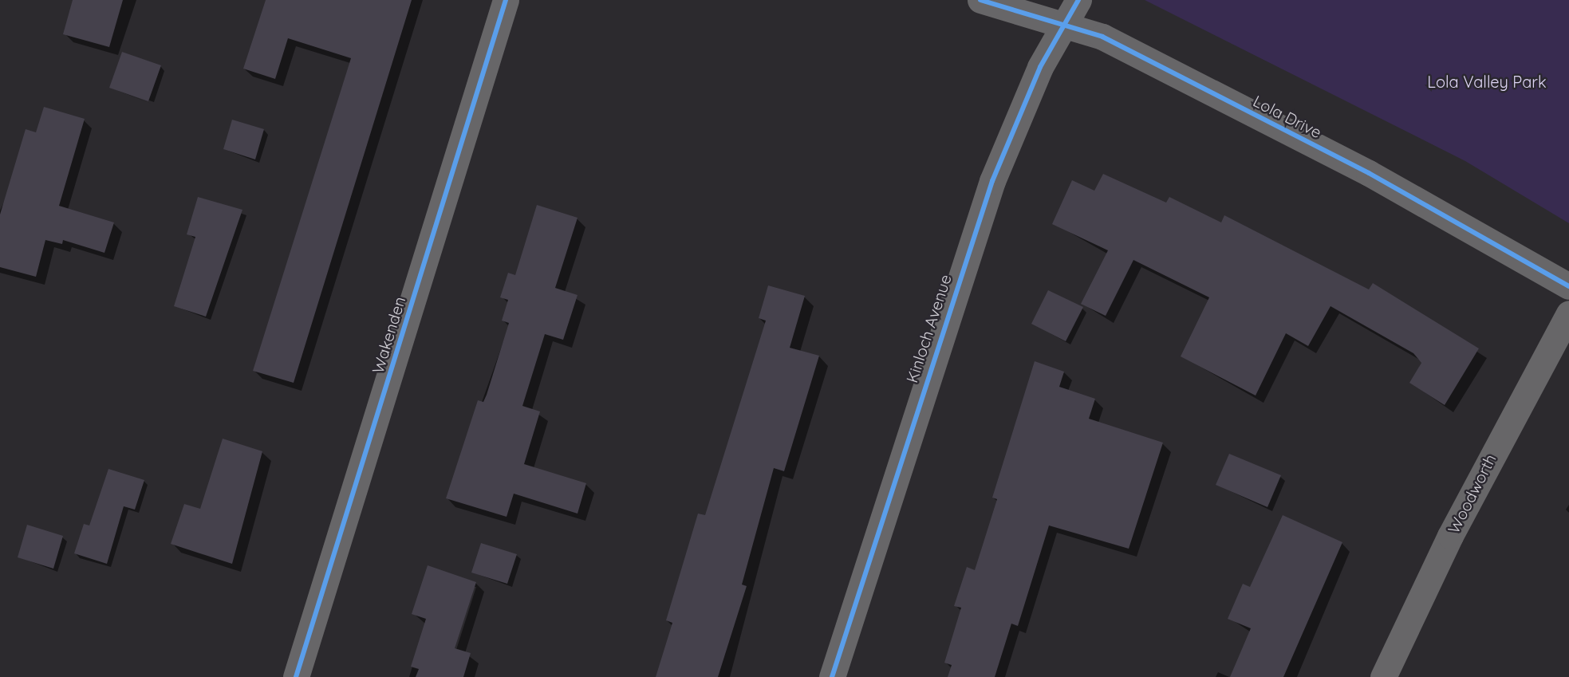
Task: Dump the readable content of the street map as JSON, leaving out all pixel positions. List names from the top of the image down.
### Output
{
  "streets": {
    "street": [
      "Lola Drive",
      "Kinloch Avenue",
      "Wakenden",
      "Woodworth"
    ]
  },
  "crossings": [
    ["Lola Drive", "Kinloch Avenue"]
  ],
  "parks": ["Lola Valley Park"]
}
